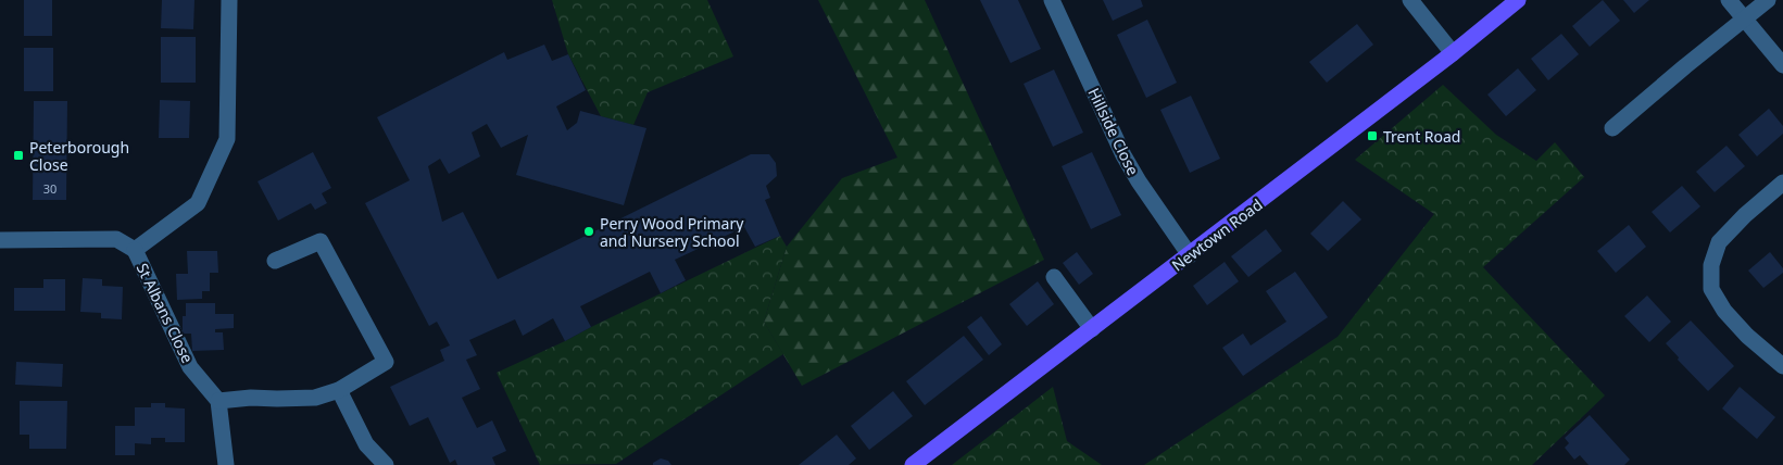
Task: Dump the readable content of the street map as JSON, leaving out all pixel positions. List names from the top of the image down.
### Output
{
  "streets": {
    "main road": ["Newtown Road"],
    "street": ["Hillside Close", "St Albans Close"]
  },
  "crossings": [
    ["Hillside Close", "Newtown Road"]
  ],
  "places": {
    "transit": ["Trent Road", "Peterborough Close"],
    "other": ["Perry Wood Primary and Nursery School"]
  },
  "house_numbers": ["30"]
}
